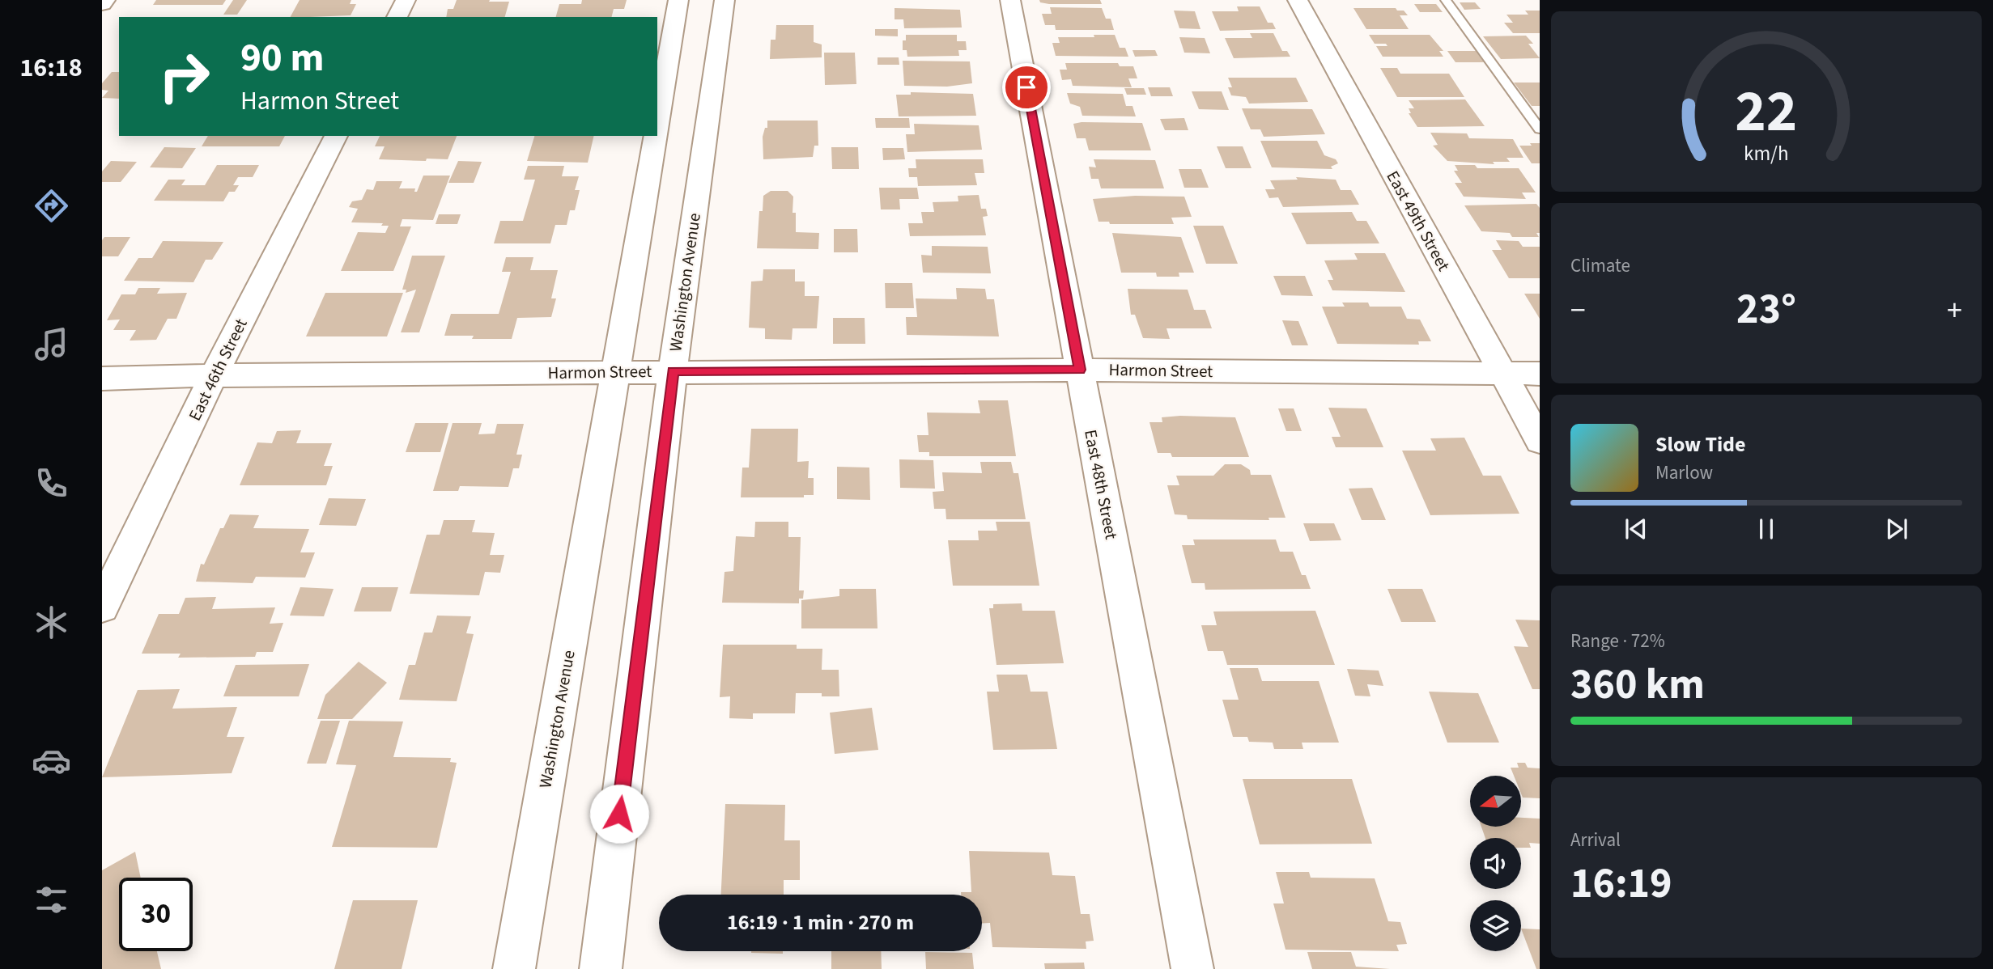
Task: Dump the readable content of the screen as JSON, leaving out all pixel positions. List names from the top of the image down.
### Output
{
  "streets": {
    "street": [
      "East 49th Street",
      "Washington Avenue",
      "East 46th Street",
      "Harmon Street",
      "East 48th Street"
    ]
  },
  "crossings": [
    ["East 49th Street", "Harmon Street"],
    ["Washington Avenue", "Harmon Street"],
    ["East 46th Street", "Harmon Street"],
    ["Harmon Street", "East 48th Street"]
  ],
  "north": "left",
  "page": {
    "tabs": "16:18",
    "turn": ["90 m", "Harmon Street"],
    "tile": [
      "Climate",
      ["Range · 72%", "360 km"],
      ["Arrival", "16:19"]
    ],
    "heat": ["−", "23°", "+"],
    "song": ["Slow Tide", "Marlow"],
    "limit": "30",
    "trip": "16:19 · 1 min · 270 m",
    "gauge": ["22", "km/h"]
  }
}
